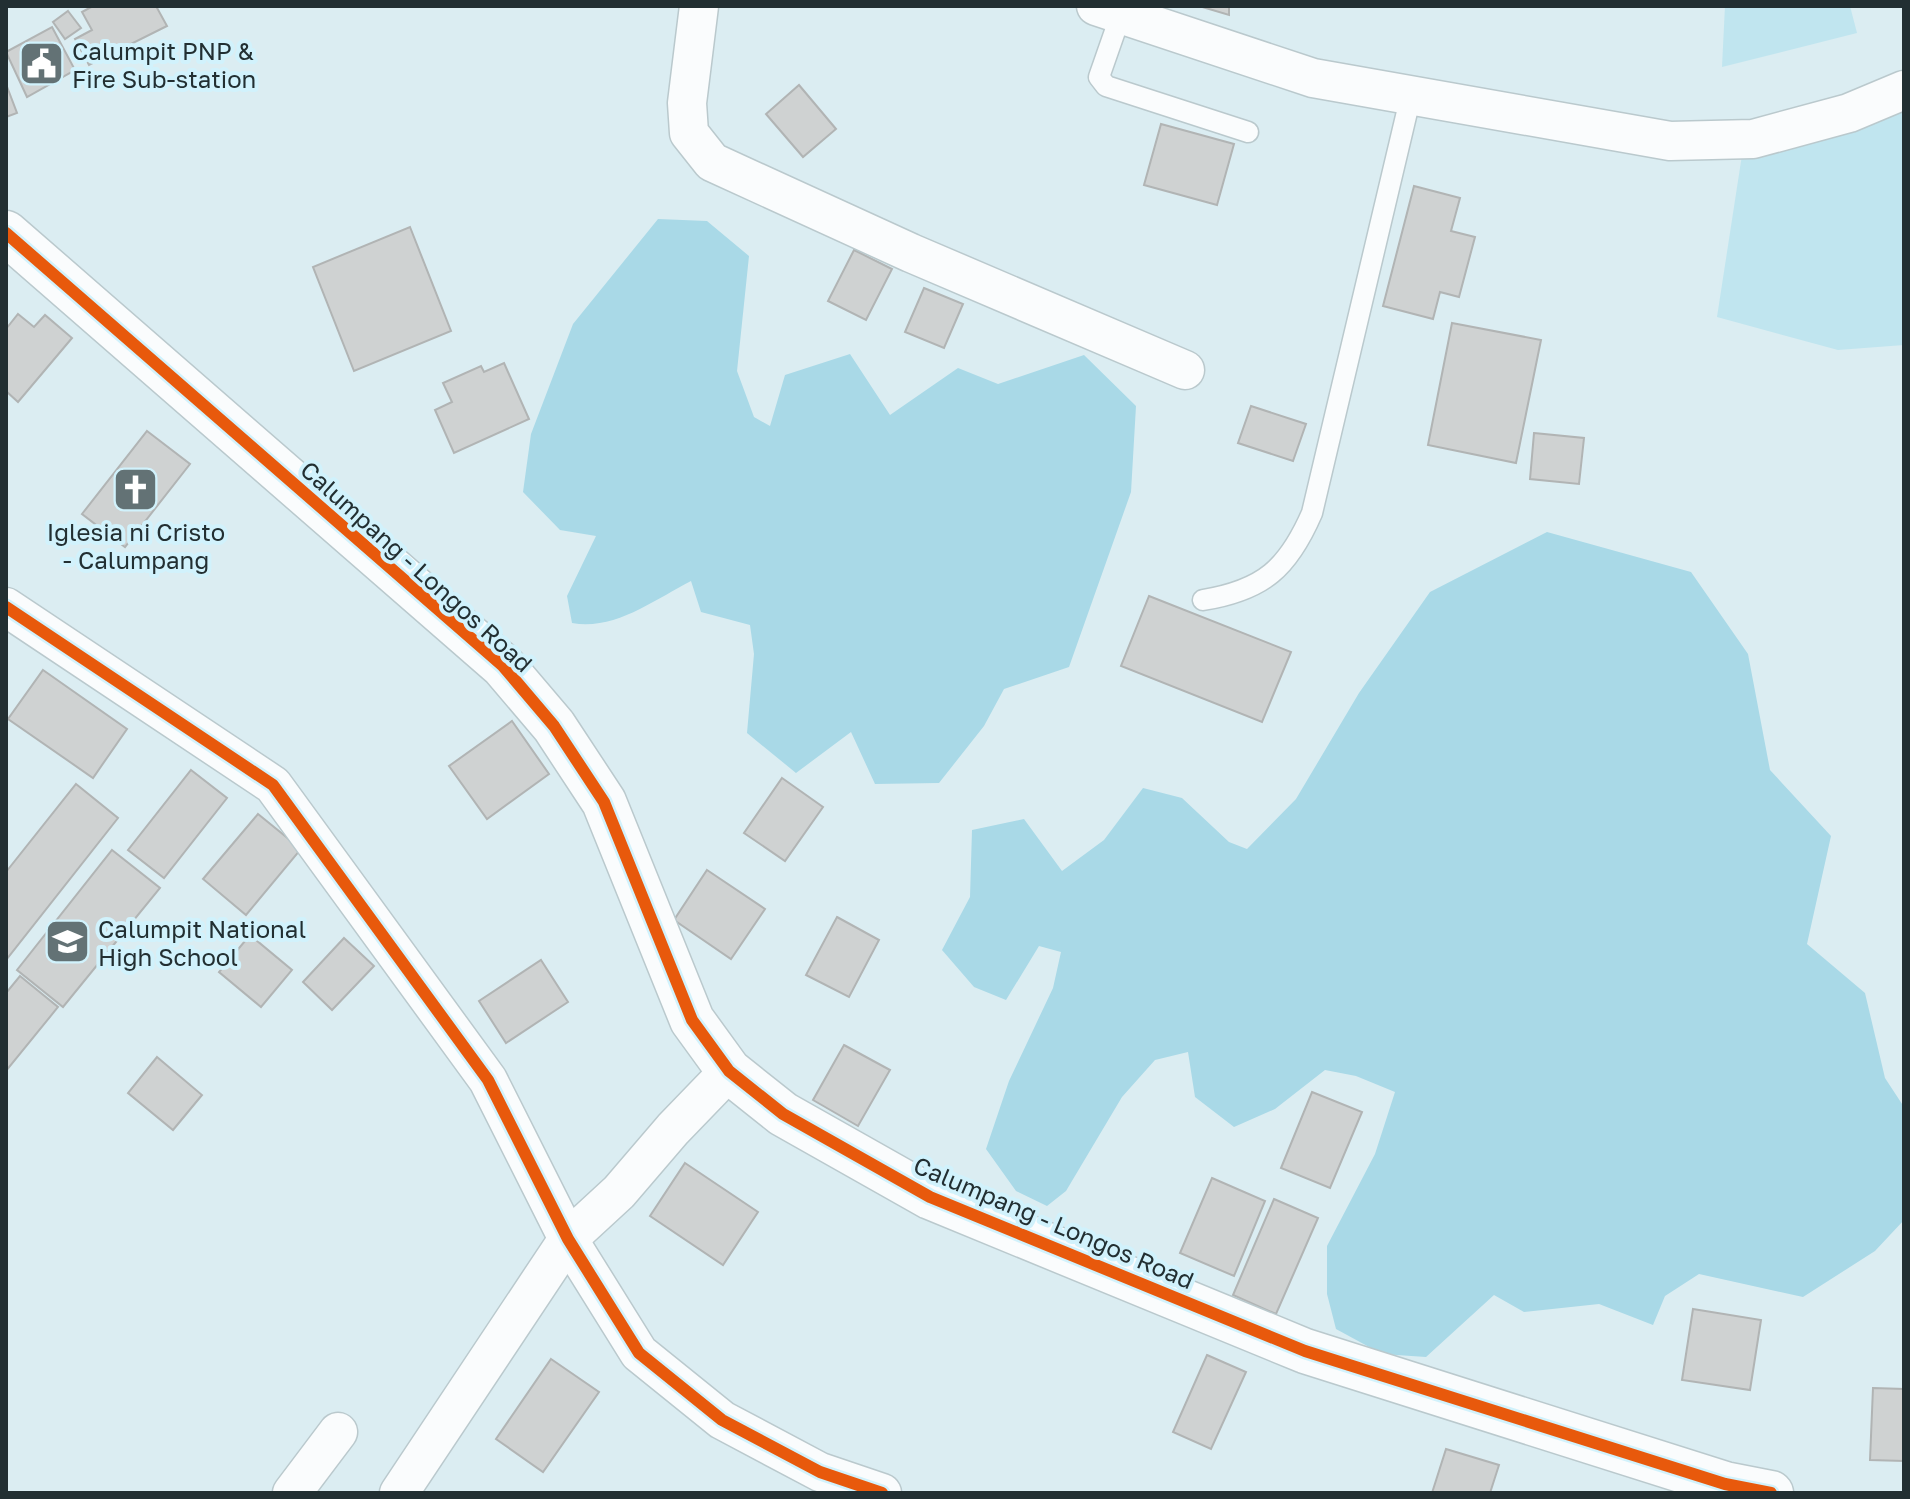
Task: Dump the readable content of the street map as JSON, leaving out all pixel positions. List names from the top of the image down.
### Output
{
  "streets": {
    "street": ["Calumpang - Longos Road"]
  },
  "places": {
    "public building": ["Calumpit PNP & Fire Sub-station"],
    "church": ["Iglesia ni Cristo - Calumpang"],
    "school or university": ["Calumpit National High School"]
  }
}
